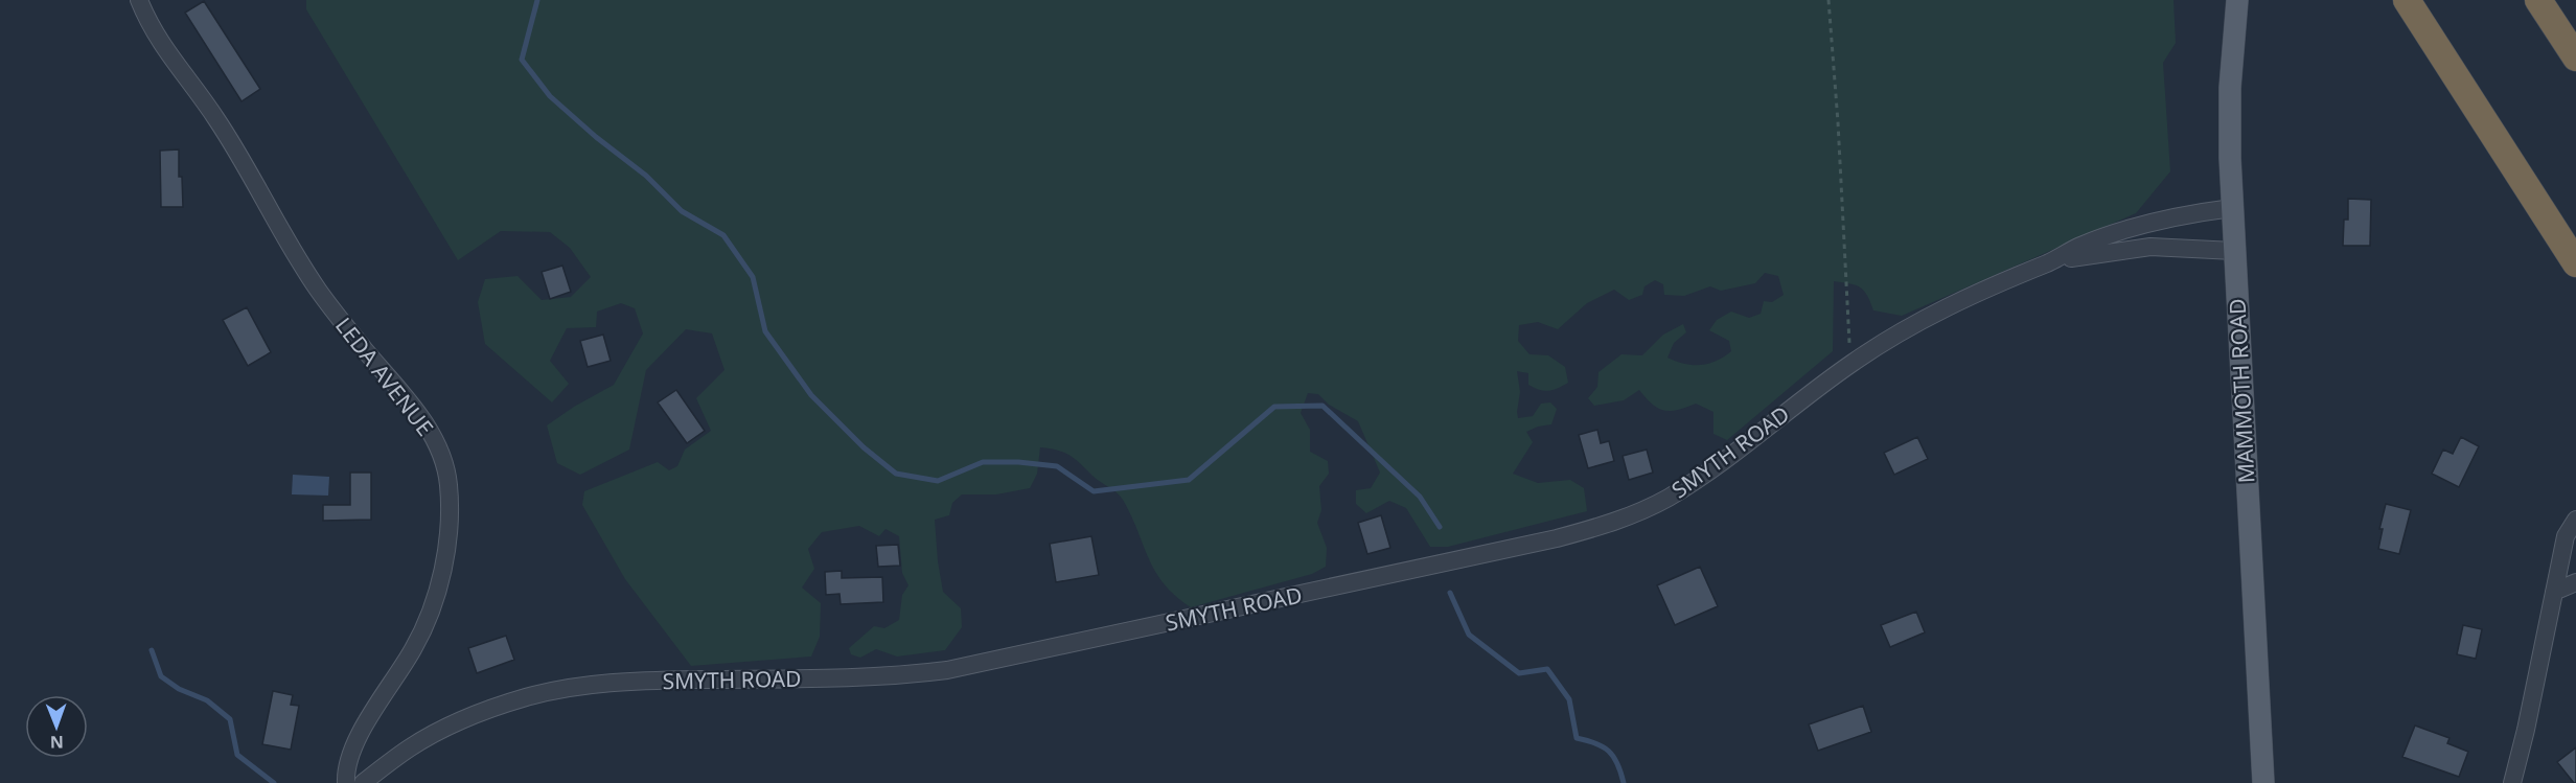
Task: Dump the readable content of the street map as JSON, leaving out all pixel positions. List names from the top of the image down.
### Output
{
  "streets": {
    "main road": ["MAMMOTH ROAD"],
    "street": ["LEDA AVENUE", "SMYTH ROAD"]
  },
  "crossings": [
    ["MAMMOTH ROAD", "SMYTH ROAD"]
  ],
  "north": "bottom"
}
